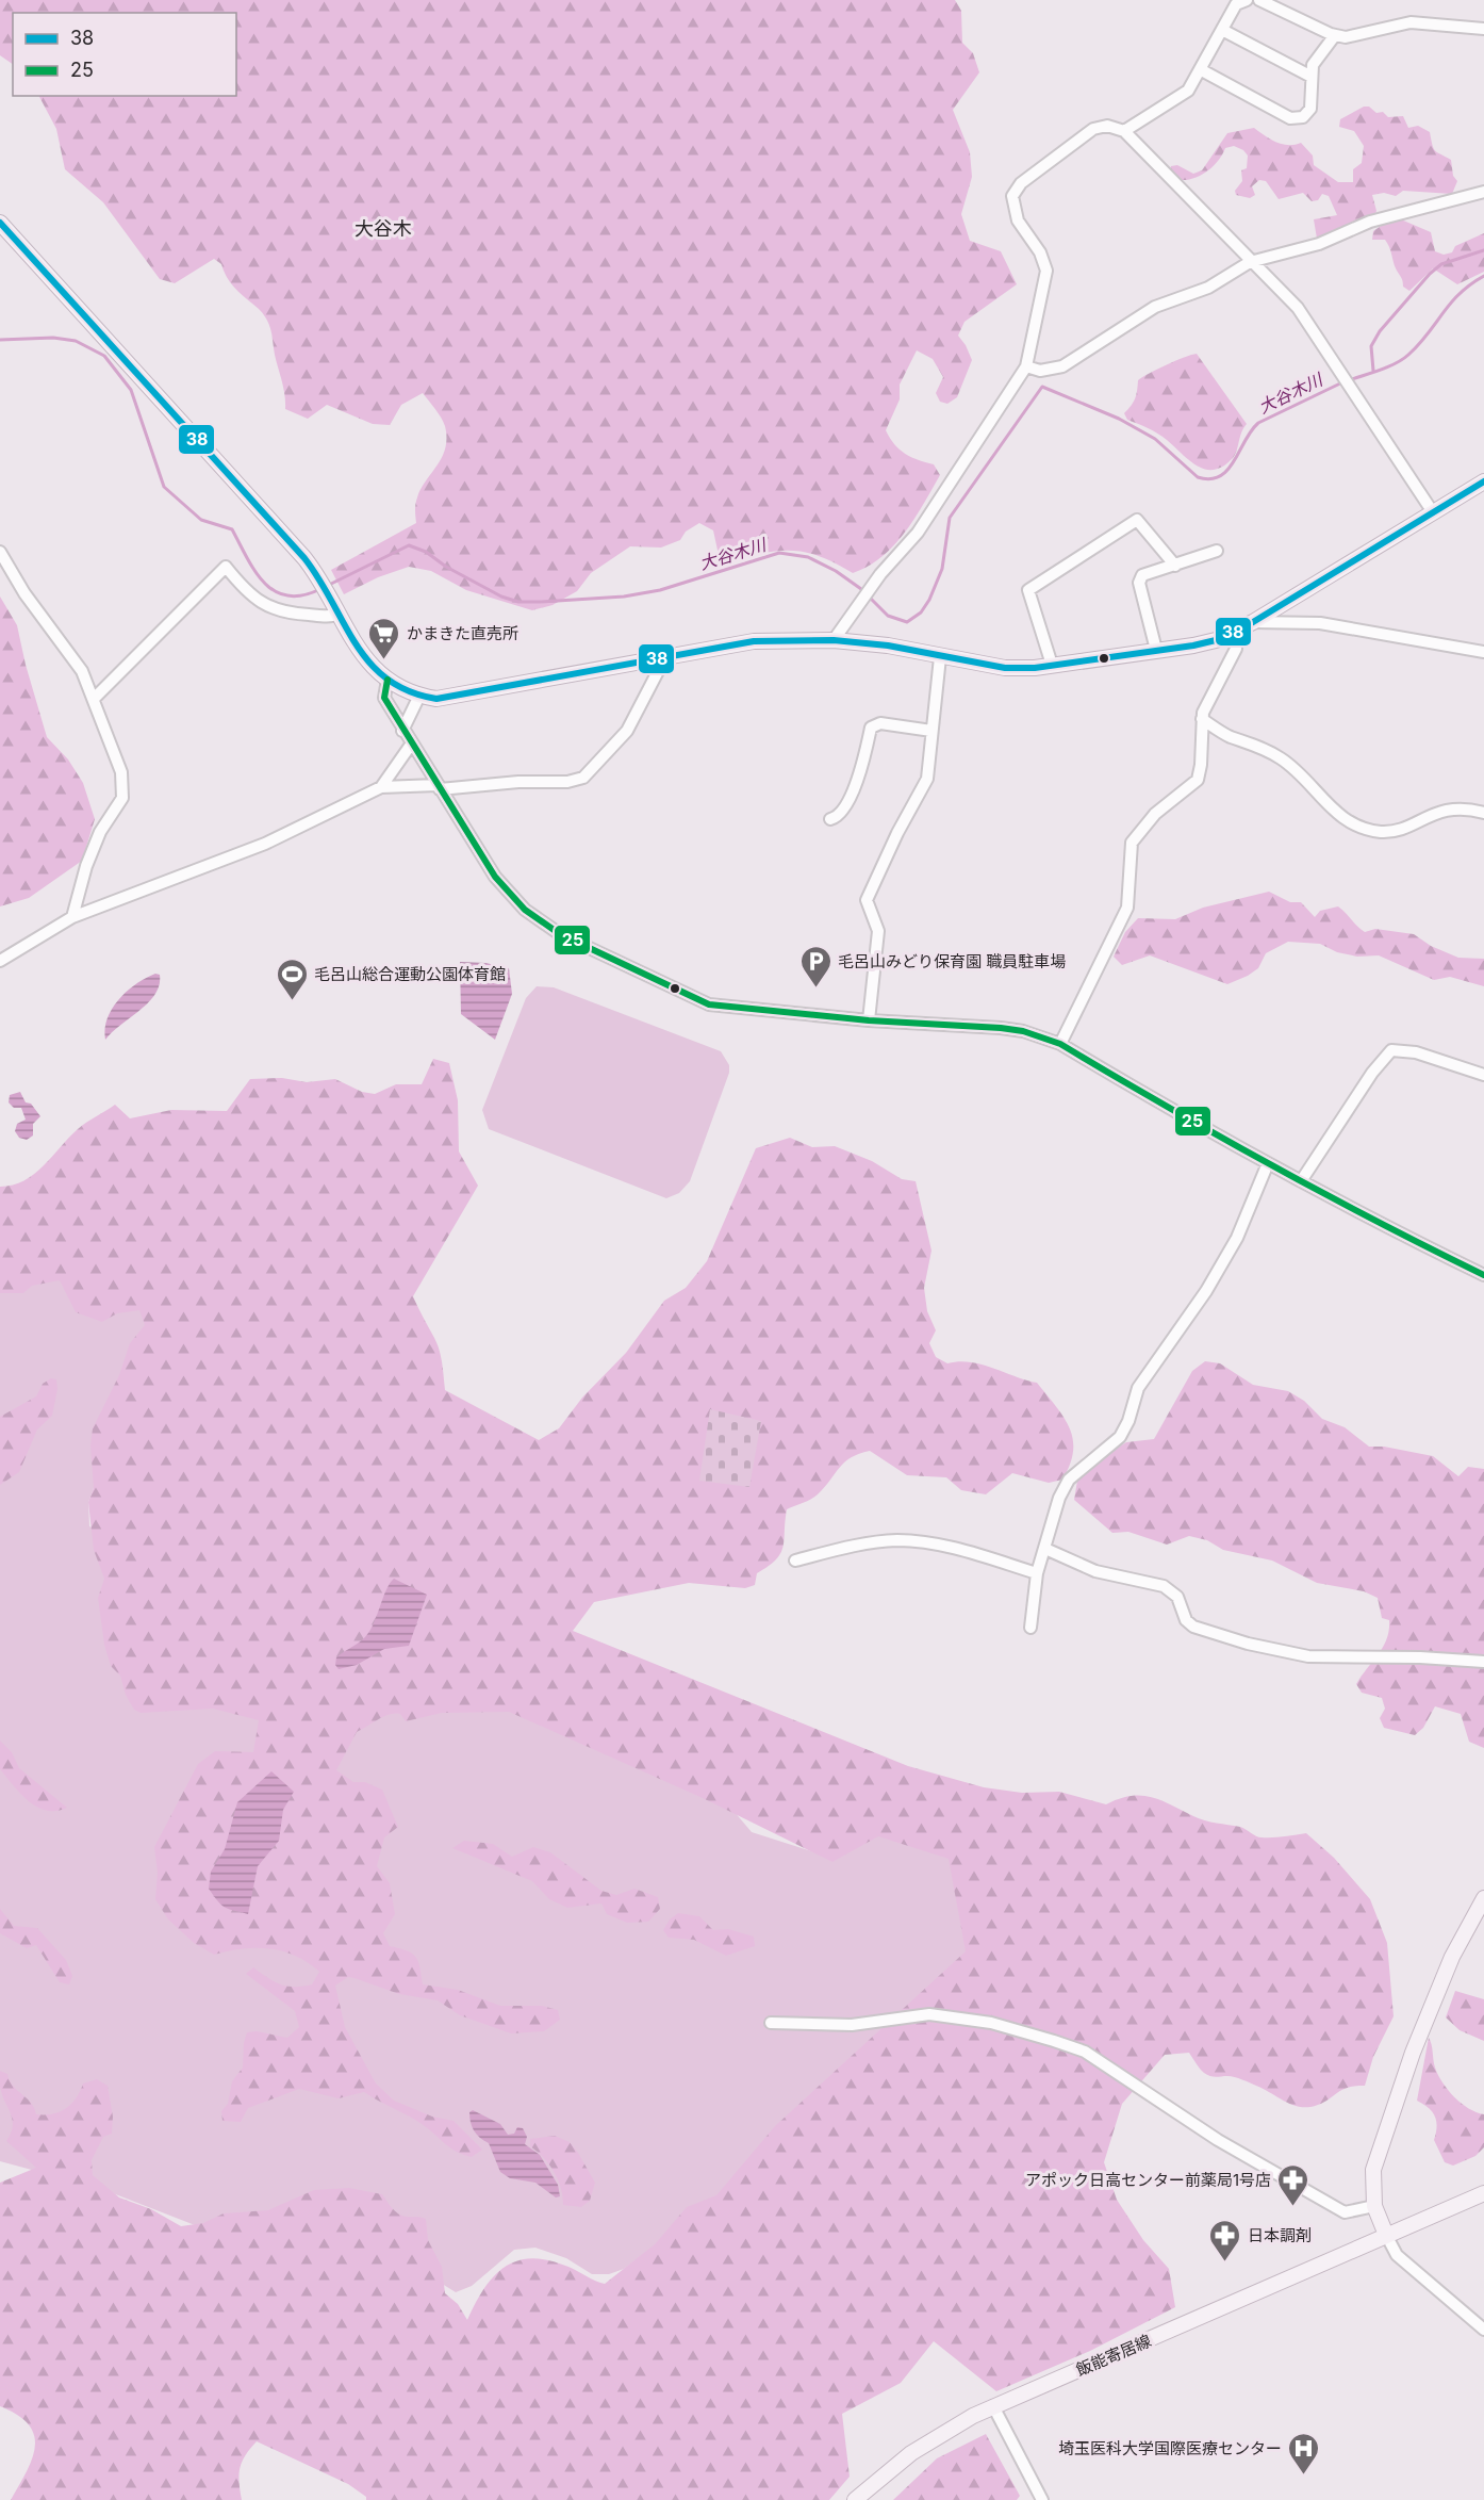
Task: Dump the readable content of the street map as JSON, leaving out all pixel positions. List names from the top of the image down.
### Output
{
  "streets": {
    "main road": ["飯能寄居線"]
  },
  "districts": ["大谷木"],
  "water": ["大谷木川"],
  "places": {
    "supermarket": ["かまきた直売所"],
    "parking": ["毛呂山みどり保育園 職員駐車場"],
    "sports": ["毛呂山総合運動公園体育館"],
    "pharmacy": ["アポック日高センター前薬局1号店", "日本調剤"],
    "hospital": ["埼玉医科大学国際医療センター"]
  },
  "lines": ["transit line 38", "transit line 25"],
  "legend": ["38", "25"]
}
